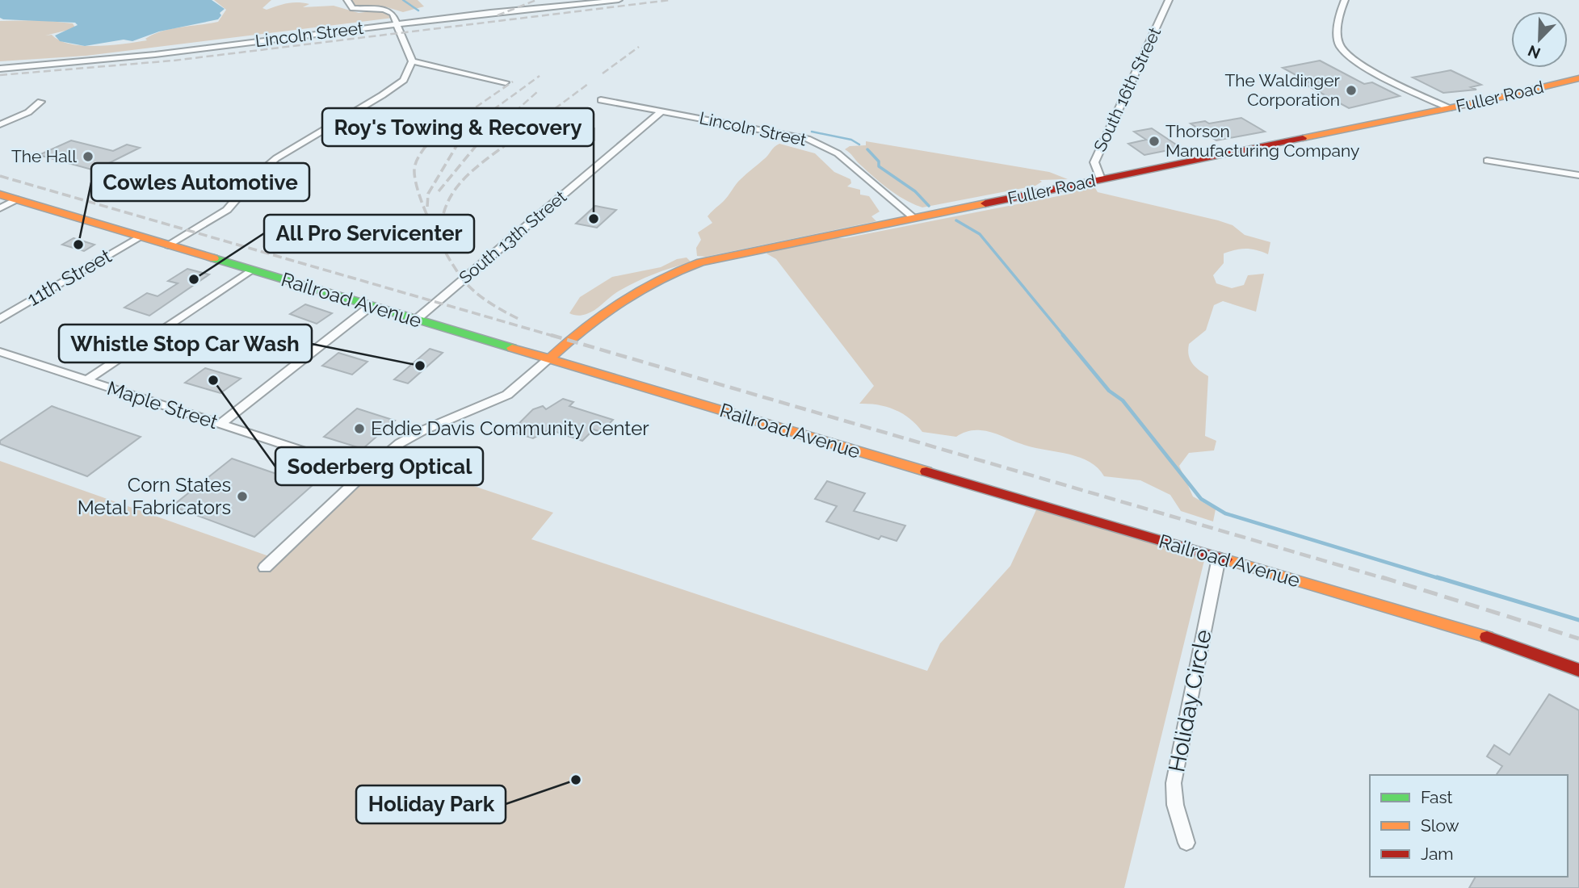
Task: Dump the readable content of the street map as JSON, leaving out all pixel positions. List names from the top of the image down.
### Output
{
  "streets": {
    "main road": ["Fuller Road", "Railroad Avenue"],
    "street": [
      "Lincoln Street",
      "South 16th Street",
      "South 13th Street",
      "11th Street",
      "Maple Street",
      "Holiday Circle"
    ]
  },
  "crossings": [
    ["Lincoln Street", "Fuller Road"],
    ["Lincoln Street", "South 13th Street"],
    ["South 16th Street", "Fuller Road"],
    ["Fuller Road", "Railroad Avenue"],
    ["South 13th Street", "Railroad Avenue"],
    ["11th Street", "Railroad Avenue"],
    ["Railroad Avenue", "Holiday Circle"]
  ],
  "places": [
    "The Waldinger Corporation",
    "Thorson Manufacturing Company",
    "The Hall",
    "Roy's Towing & Recovery",
    "Cowles Automotive",
    "All Pro Servicenter",
    "Whistle Stop Car Wash",
    "Soderberg Optical",
    "Eddie Davis Community Center",
    "Corn States Metal Fabricators",
    "Holiday Park"
  ],
  "legend": ["Fast", "Slow", "Jam"],
  "north": "bottom left"
}
